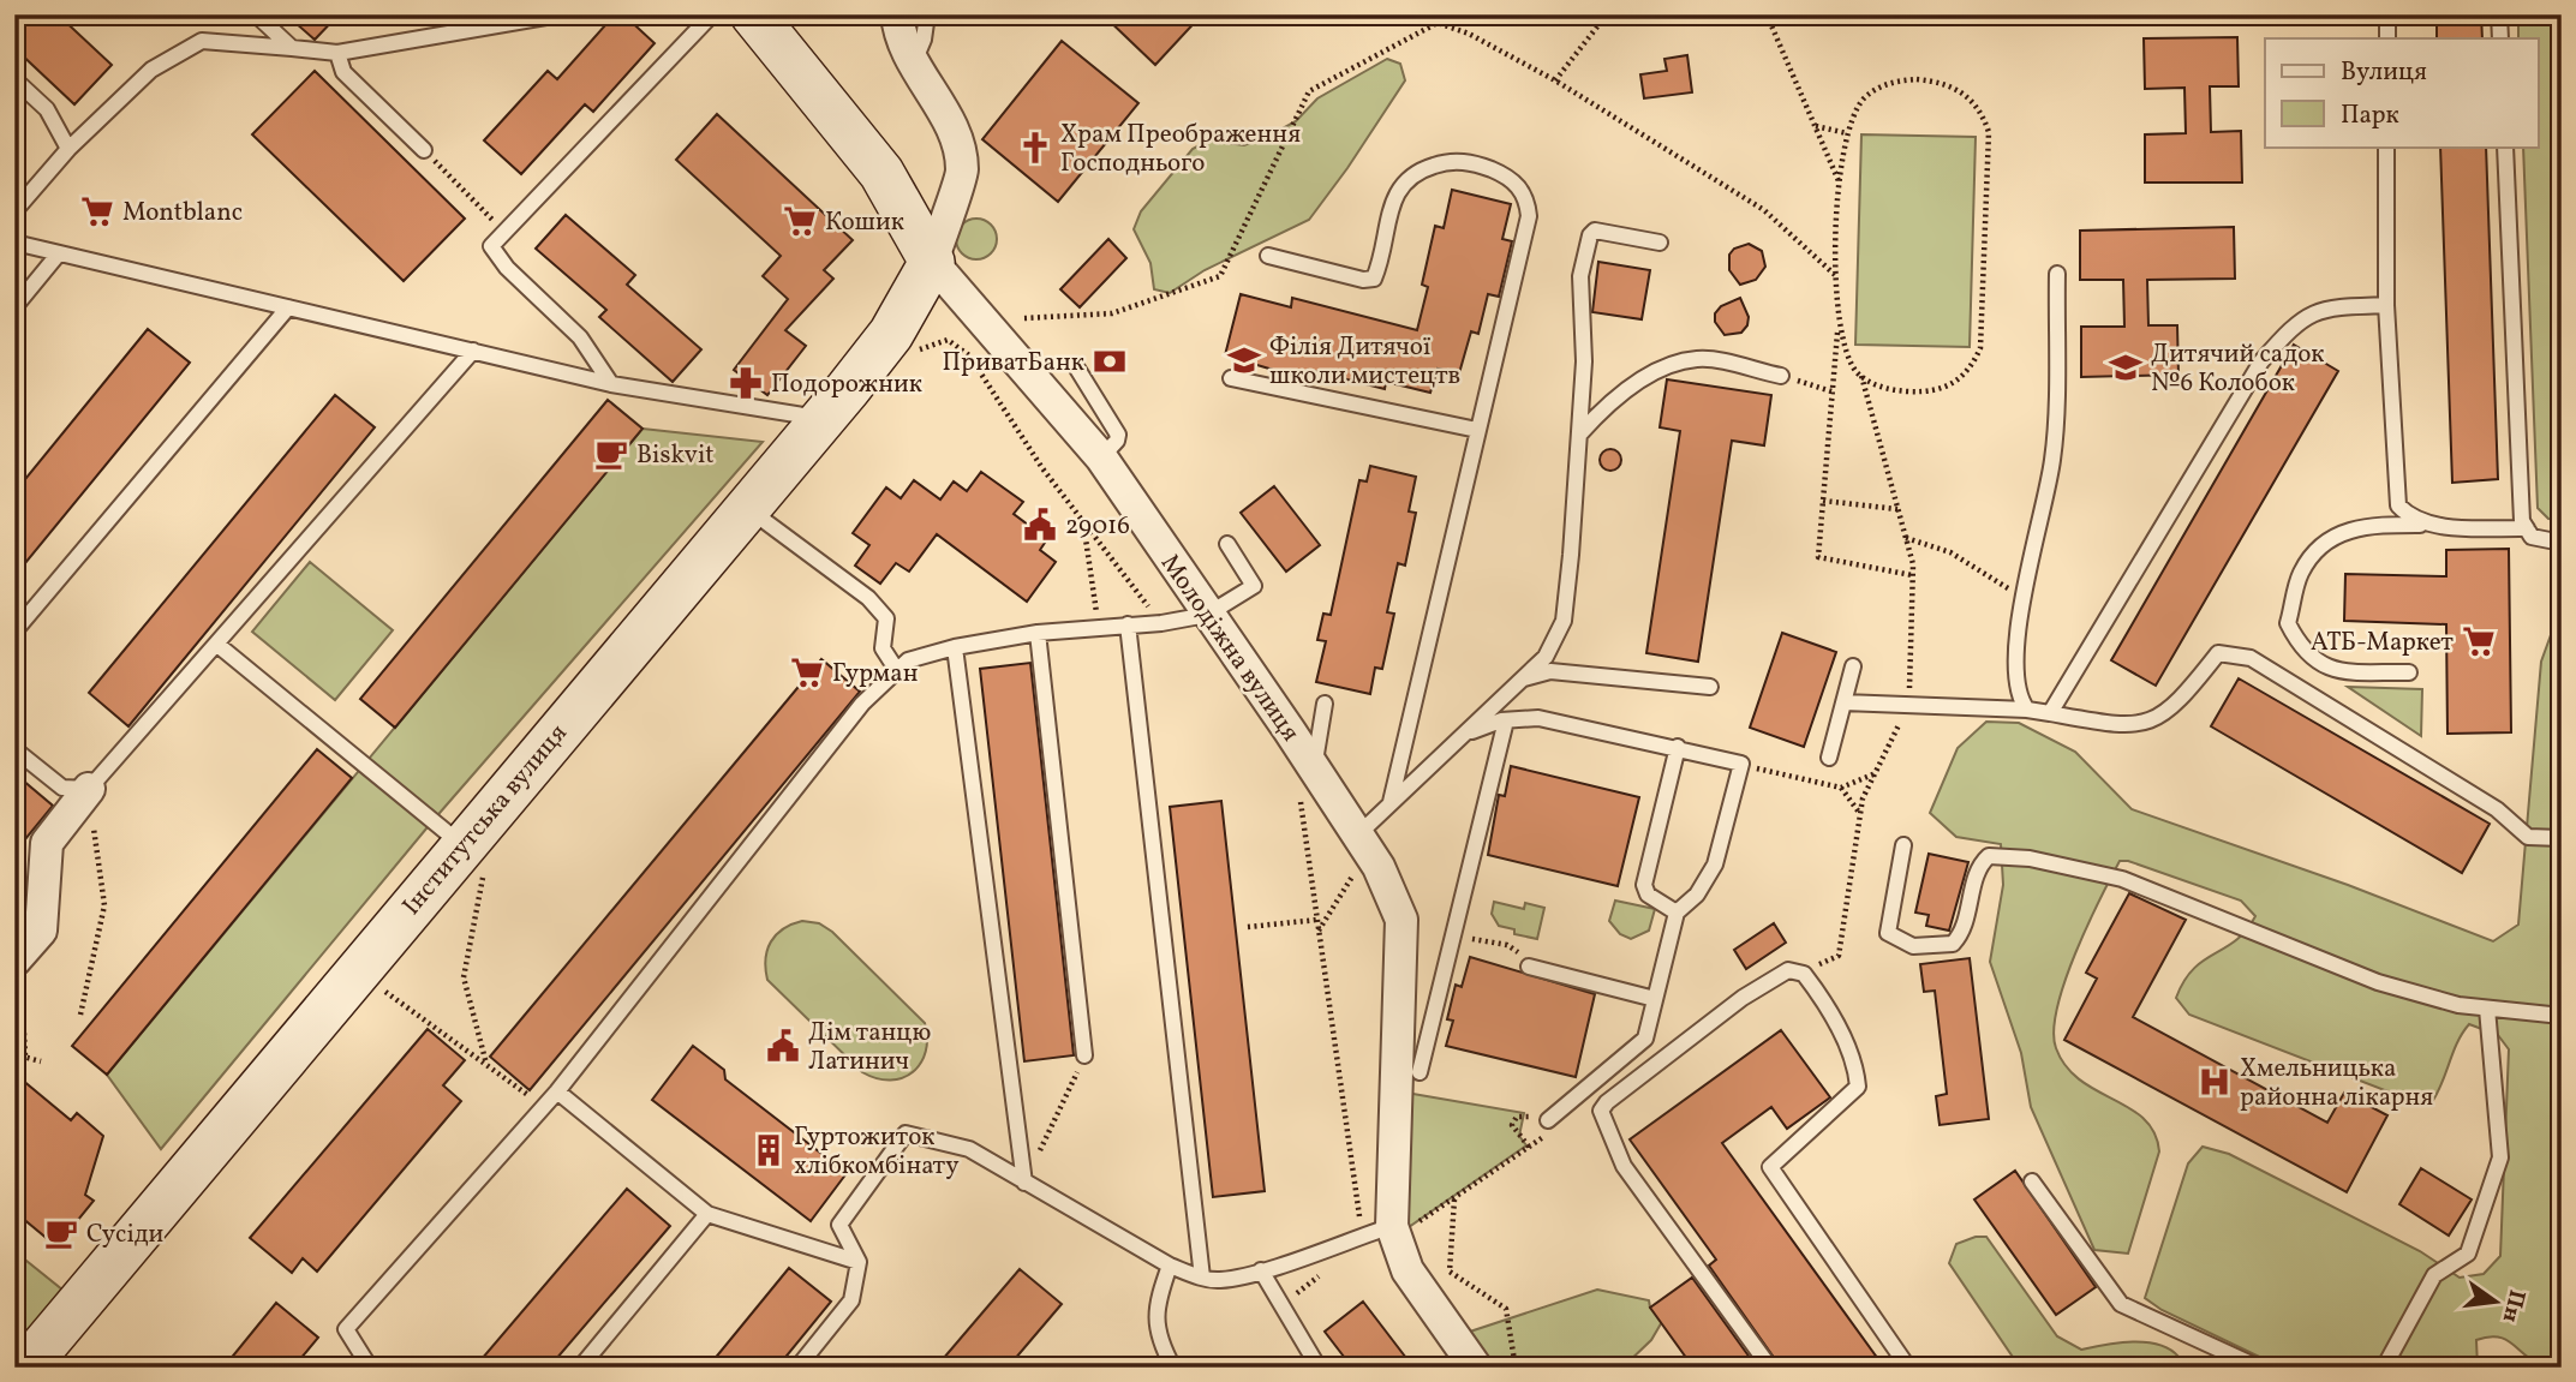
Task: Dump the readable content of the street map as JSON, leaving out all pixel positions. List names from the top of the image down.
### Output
{
  "streets": {
    "street": ["Молодіжна вулиця", "Інститутська вулиця"]
  },
  "crossings": [
    ["Молодіжна вулиця", "Інститутська вулиця"]
  ],
  "places": {
    "church": ["Храм Преображення Господнього"],
    "supermarket": [
      "Montblanc",
      "Кошик",
      "АТБ-Маркет",
      "Гурман"
    ],
    "school or university": ["Філія Дитячої школи мистецтв", "Дитячий садок №6 Колобок"],
    "bank": ["ПриватБанк"],
    "pharmacy": ["Подорожник"],
    "cafe": ["Biskvit", "Сусіди"],
    "public building": ["29016", "Дім танцю Латинич"],
    "hospital": ["Хмельницька районна лікарня"],
    "building": ["Гуртожиток хлібкомбінату"]
  },
  "legend": ["Вулиця", "Парк"],
  "north": "right"
}
